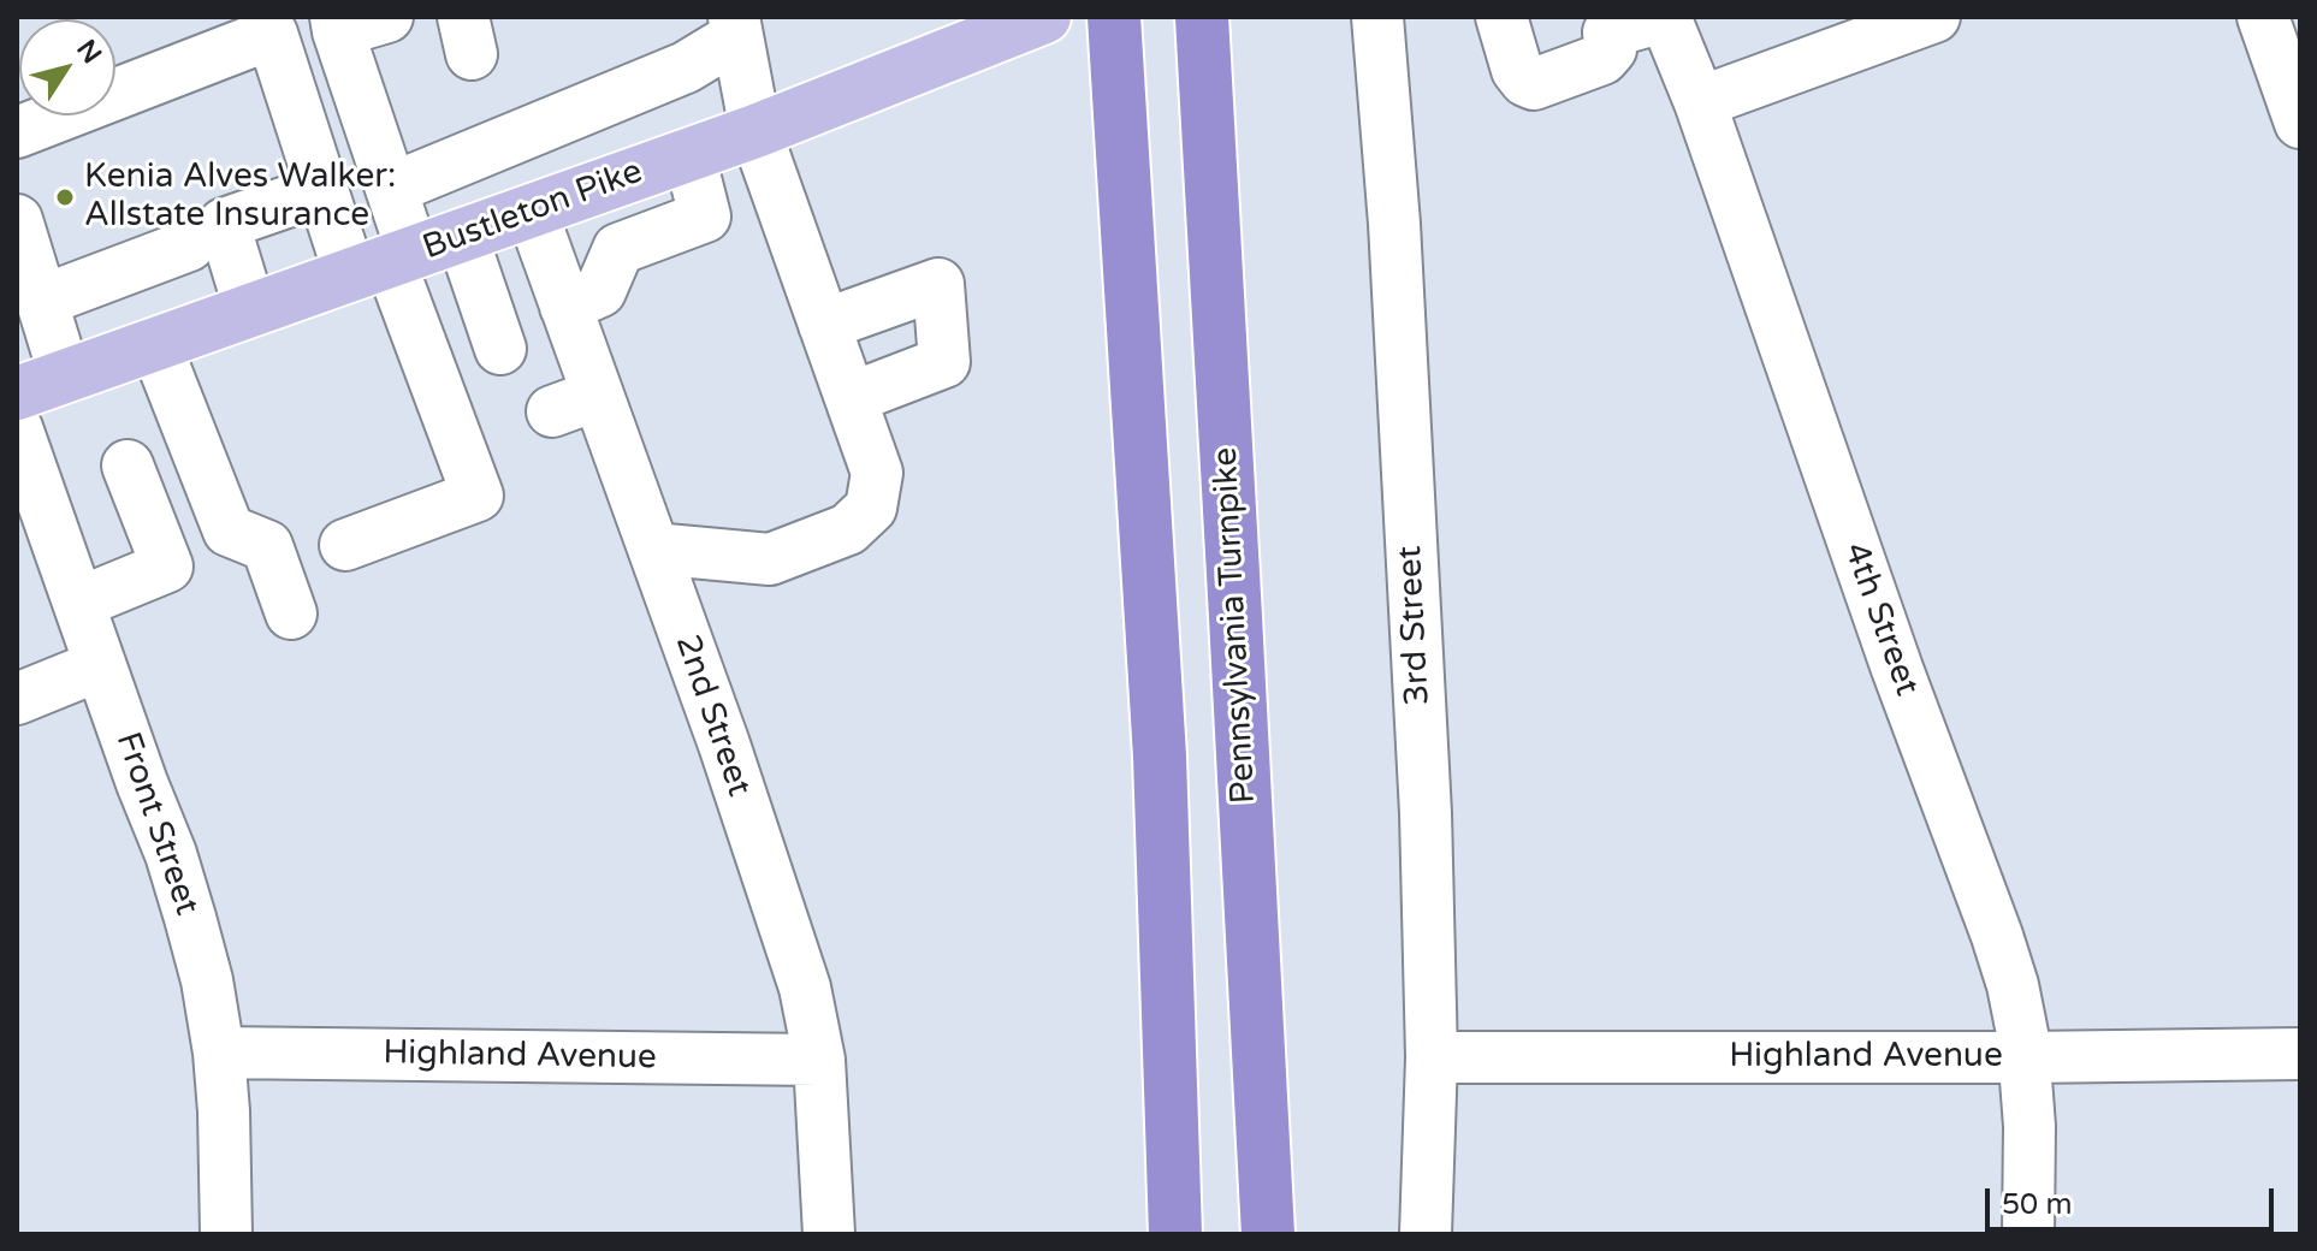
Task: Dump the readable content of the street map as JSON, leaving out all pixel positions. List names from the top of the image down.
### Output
{
  "streets": {
    "highway": ["Pennsylvania Turnpike"],
    "main road": ["Bustleton Pike"],
    "street": [
      "4th Street",
      "3rd Street",
      "2nd Street",
      "Front Street",
      "Highland Avenue"
    ]
  },
  "crossings": [
    ["Bustleton Pike", "2nd Street"],
    ["4th Street", "Highland Avenue"],
    ["3rd Street", "Highland Avenue"],
    ["2nd Street", "Highland Avenue"],
    ["Front Street", "Highland Avenue"]
  ],
  "places": ["Kenia Alves Walker: Allstate Insurance"],
  "scale_bar": "50 m",
  "north": "top right"
}
